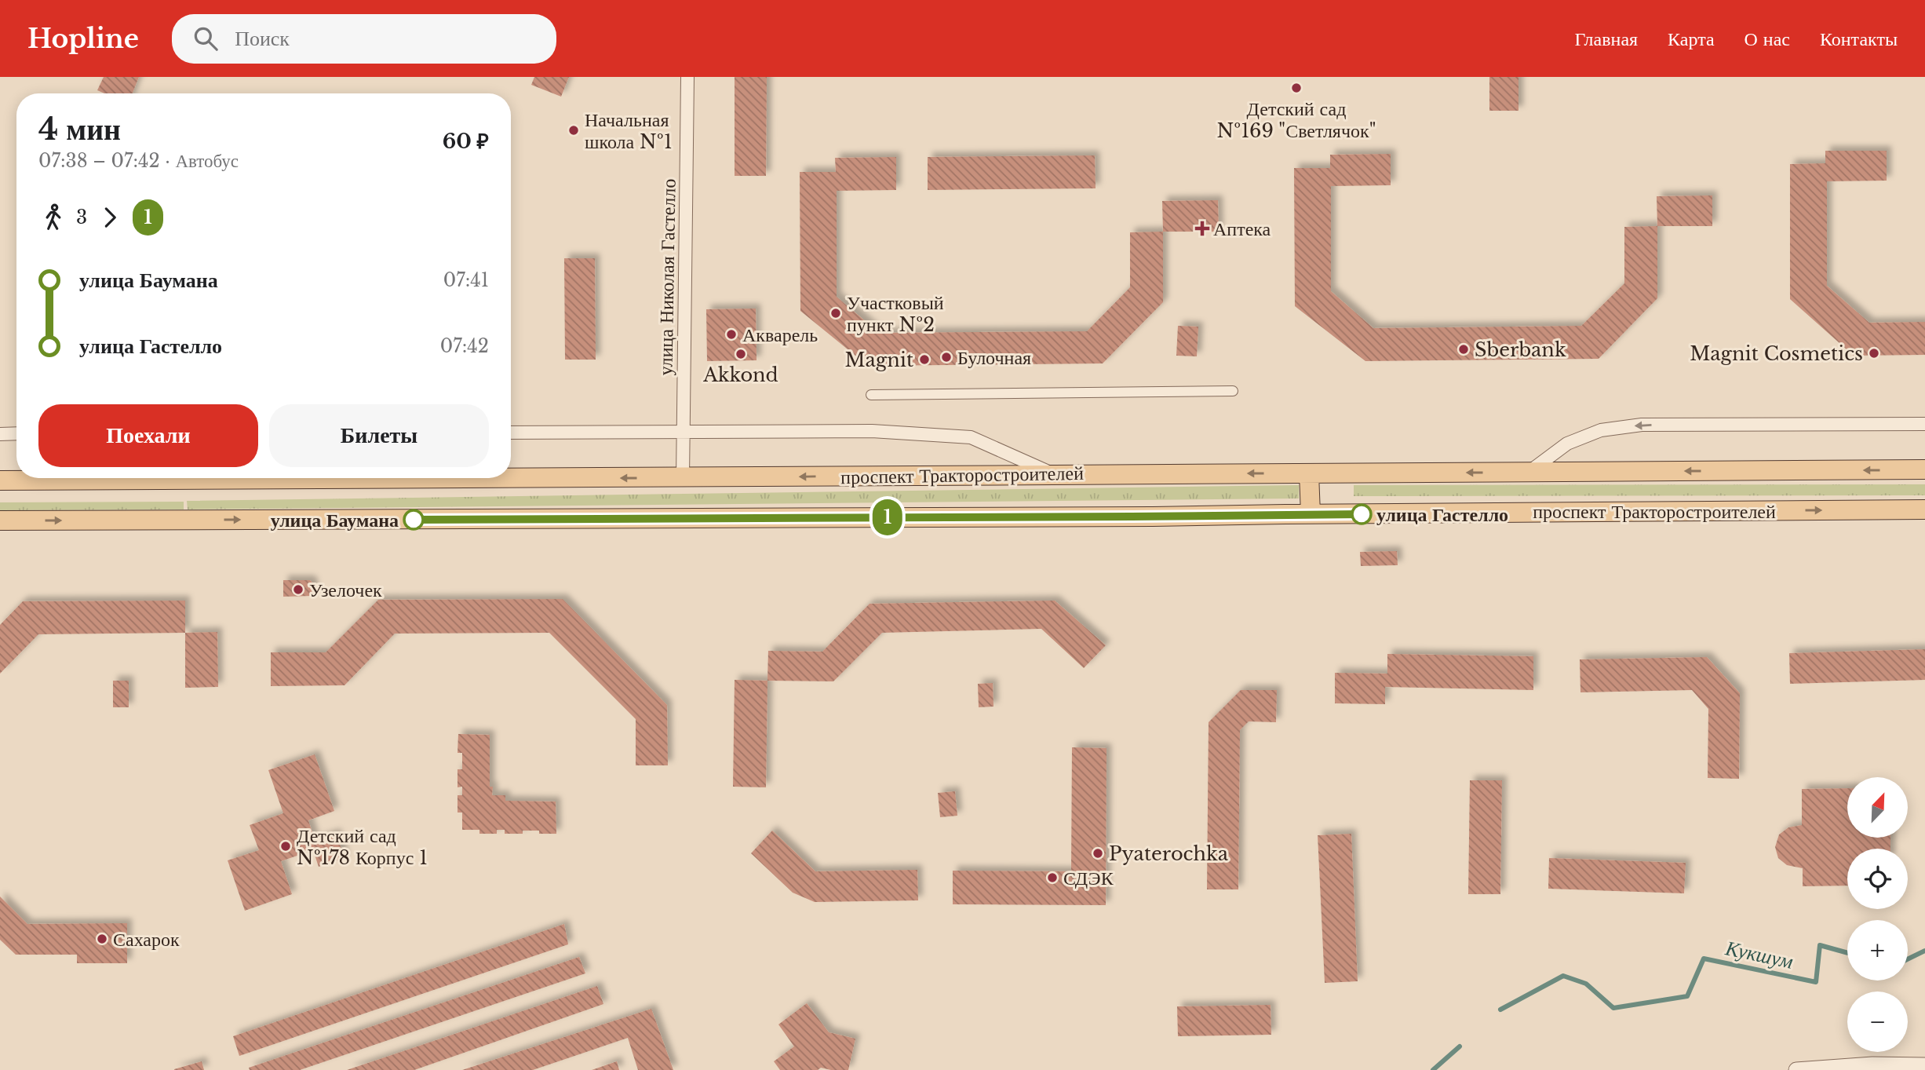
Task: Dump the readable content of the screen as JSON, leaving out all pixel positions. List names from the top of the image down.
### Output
{
  "streets": {
    "main road": ["проспект Тракторостроителей"],
    "street": ["улица Николая Гастелло"]
  },
  "crossings": [
    ["улица Николая Гастелло", "проспект Тракторостроителей"]
  ],
  "water": ["Кукшум"],
  "places": {
    "other": [
      "Детский сад №169 \"Светлячок\"",
      "Начальная школа №1",
      "Участковый пункт №2",
      "Акварель",
      "Sberbank",
      "Magnit Cosmetics",
      "Akkond",
      "Булочная",
      "Magnit",
      "улица Гастелло",
      "улица Баумана",
      "Узелочек",
      "Детский сад №178 Корпус 1",
      "Pyaterochka",
      "СДЭК",
      "Сахарок"
    ],
    "health": ["Аптека"]
  },
  "lines": ["bus line 1"],
  "north": "top right",
  "page": {
    "header": "Hopline",
    "search": "Поиск",
    "nav": [
      "Главная",
      "Карта",
      "О нас",
      "Контакты"
    ],
    "on_map": "1",
    "heading": ["4 мин", "07:38 – 07:42 · Автобус", "60 ₽"],
    "legs": ["3", "1"],
    "list": [
      {
        "name": "улица Баумана",
        "value": "07:41"
      },
      {
        "name": "улица Гастелло",
        "value": "07:42"
      }
    ],
    "buttons": ["Поехали", "Билеты"],
    "map_buttons": ["+", "−"]
  }
}
